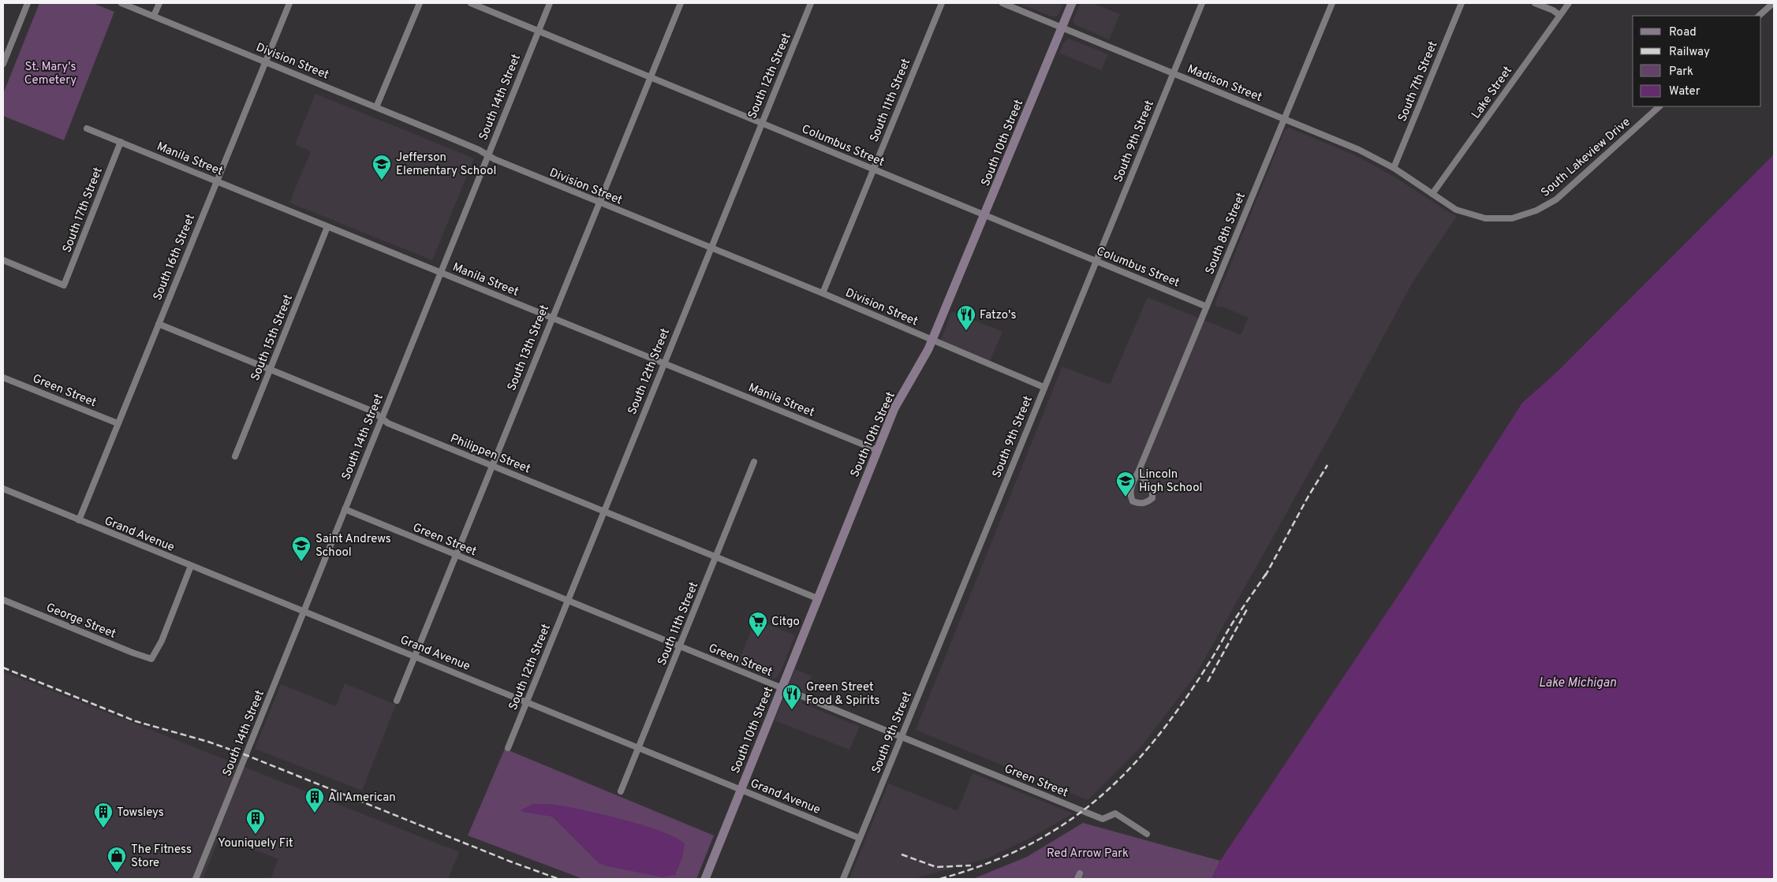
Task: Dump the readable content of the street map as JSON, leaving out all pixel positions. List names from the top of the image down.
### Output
{
  "streets": {
    "street": [
      "Division Street",
      "South 12th Street",
      "South 7th Street",
      "Madison Street",
      "Lake Street",
      "South 14th Street",
      "South 11th Street",
      "South 9th Street",
      "South 10th Street",
      "Columbus Street",
      "South Lakeview Drive",
      "Manila Street",
      "South 17th Street",
      "South 8th Street",
      "South 16th Street",
      "South 15th Street",
      "South 13th Street",
      "Green Street",
      "Philippen Street",
      "Grand Avenue",
      "George Street"
    ]
  },
  "crossings": [
    ["Division Street", "South 12th Street"],
    ["Division Street", "South 14th Street"],
    ["Division Street", "South 11th Street"],
    ["Division Street", "South 9th Street"],
    ["Division Street", "South 10th Street"],
    ["Division Street", "South 16th Street"],
    ["Division Street", "South 13th Street"],
    ["South 12th Street", "Columbus Street"],
    ["South 12th Street", "Manila Street"],
    ["South 12th Street", "Green Street"],
    ["South 12th Street", "Philippen Street"],
    ["South 12th Street", "Grand Avenue"],
    ["South 7th Street", "Madison Street"],
    ["Madison Street", "Lake Street"],
    ["Madison Street", "South 9th Street"],
    ["Madison Street", "South 10th Street"],
    ["Madison Street", "South Lakeview Drive"],
    ["Madison Street", "South 8th Street"],
    ["Lake Street", "South Lakeview Drive"],
    ["South 14th Street", "Columbus Street"],
    ["South 14th Street", "Manila Street"],
    ["South 14th Street", "Green Street"],
    ["South 14th Street", "Philippen Street"],
    ["South 14th Street", "Grand Avenue"],
    ["South 11th Street", "Columbus Street"],
    ["South 11th Street", "Green Street"],
    ["South 11th Street", "Philippen Street"],
    ["South 11th Street", "Grand Avenue"],
    ["South 9th Street", "Columbus Street"],
    ["South 9th Street", "Green Street"],
    ["South 9th Street", "Grand Avenue"],
    ["South 10th Street", "Columbus Street"],
    ["South 10th Street", "Manila Street"],
    ["South 10th Street", "Green Street"],
    ["South 10th Street", "Philippen Street"],
    ["South 10th Street", "Grand Avenue"],
    ["Columbus Street", "South 8th Street"],
    ["Columbus Street", "South 13th Street"],
    ["Manila Street", "South 17th Street"],
    ["Manila Street", "South 16th Street"],
    ["Manila Street", "South 15th Street"],
    ["Manila Street", "South 13th Street"],
    ["South 16th Street", "Green Street"],
    ["South 16th Street", "Philippen Street"],
    ["South 16th Street", "Grand Avenue"],
    ["South 15th Street", "Philippen Street"],
    ["South 13th Street", "Green Street"],
    ["South 13th Street", "Philippen Street"],
    ["South 13th Street", "Grand Avenue"],
    ["Grand Avenue", "George Street"]
  ],
  "water": ["Lake Michigan"],
  "parks": ["St. Mary's Cemetery", "Red Arrow Park"],
  "places": {
    "school or university": ["Jefferson Elementary School", "Lincoln High School", "Saint Andrews School"],
    "restaurant": ["Fatzo's", "Green Street Food & Spirits"],
    "supermarket": ["Citgo"],
    "building": ["All American", "Towsleys", "Youniquely Fit"],
    "shop": ["The Fitness Store"]
  },
  "legend": [
    "Road",
    "Railway",
    "Park",
    "Water"
  ]
}
